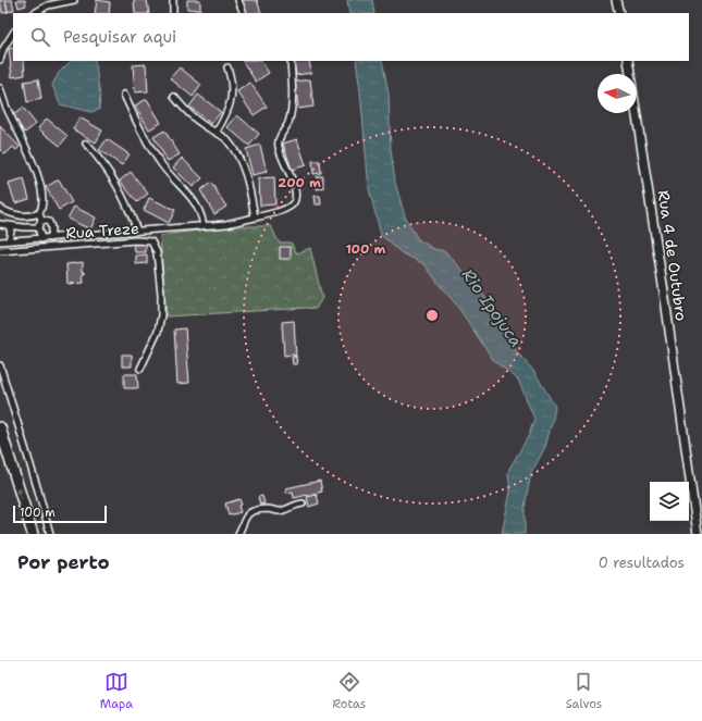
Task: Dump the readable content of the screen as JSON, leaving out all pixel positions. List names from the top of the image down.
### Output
{
  "streets": {
    "main road": ["Rua 4 de Outubro"],
    "street": ["Rua Treze"]
  },
  "water": ["Rio Ipojuca"],
  "scale_bar": "100 m",
  "north": "left",
  "page": {
    "search": "Pesquisar aqui",
    "scale": "100 m",
    "heading": ["Por perto", "0 resultados"],
    "nav": ["Mapa", "Rotas", "Salvos"]
  },
  "rings": ["200 m", "100 m"]
}
